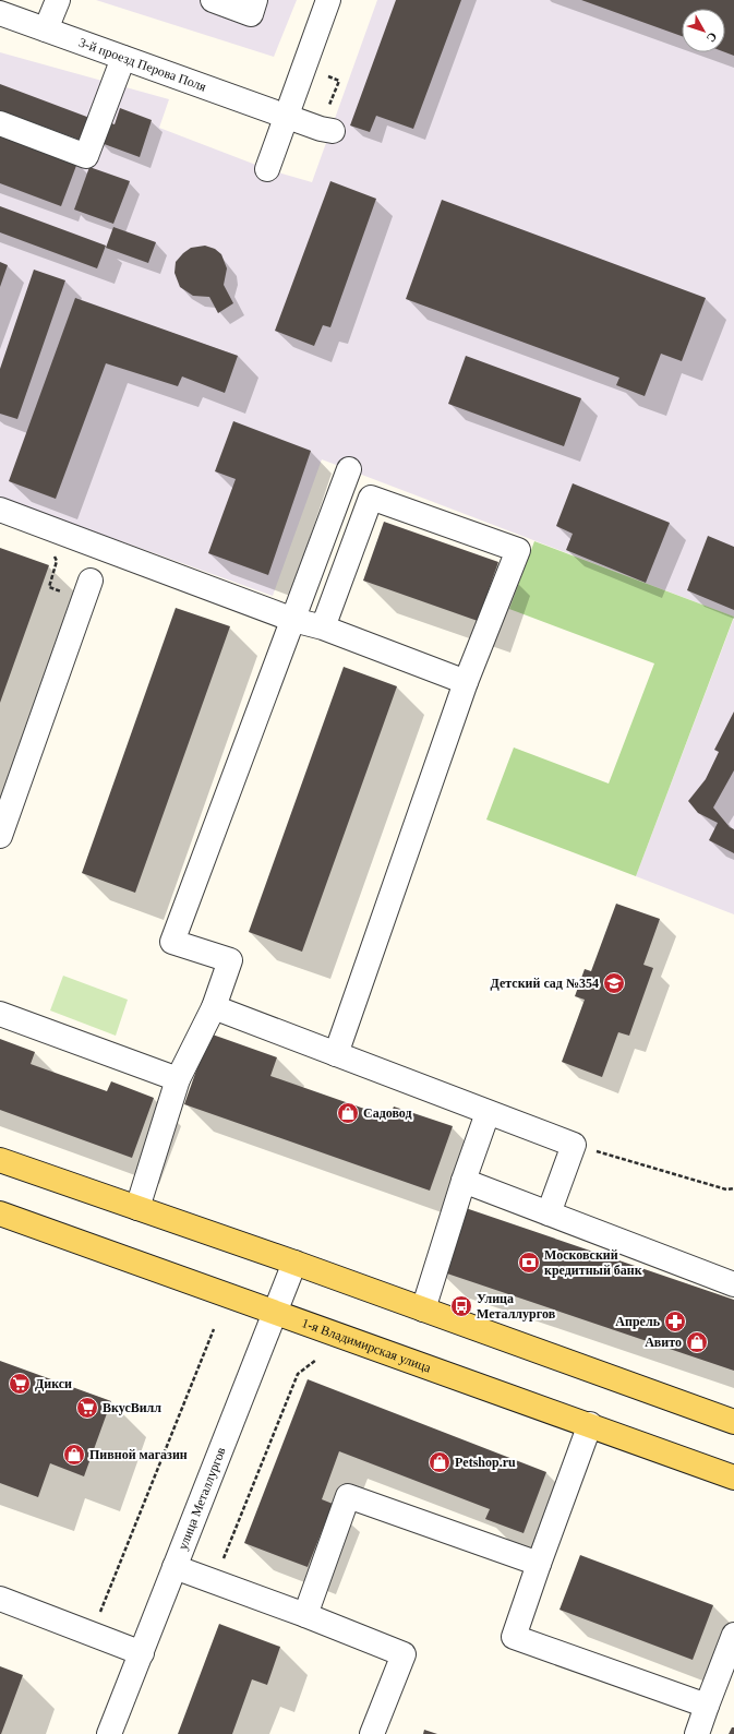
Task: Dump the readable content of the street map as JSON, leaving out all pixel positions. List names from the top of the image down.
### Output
{
  "streets": {
    "main road": ["1-я Владимирская улица"],
    "street": ["3-й проезд Перова Поля", "улица Металлургов"]
  },
  "crossings": [
    ["1-я Владимирская улица", "улица Металлургов"]
  ],
  "places": {
    "school or university": ["Детский сад №354"],
    "shop": [
      "Садовод",
      "Авито",
      "Пивной магазин",
      "Petshop.ru"
    ],
    "bank": ["Московский кредитный банк"],
    "bus stop": ["Улица Металлургов"],
    "pharmacy": ["Апрель"],
    "supermarket": ["Дикси", "ВкусВилл"]
  },
  "north": "bottom right"
}
